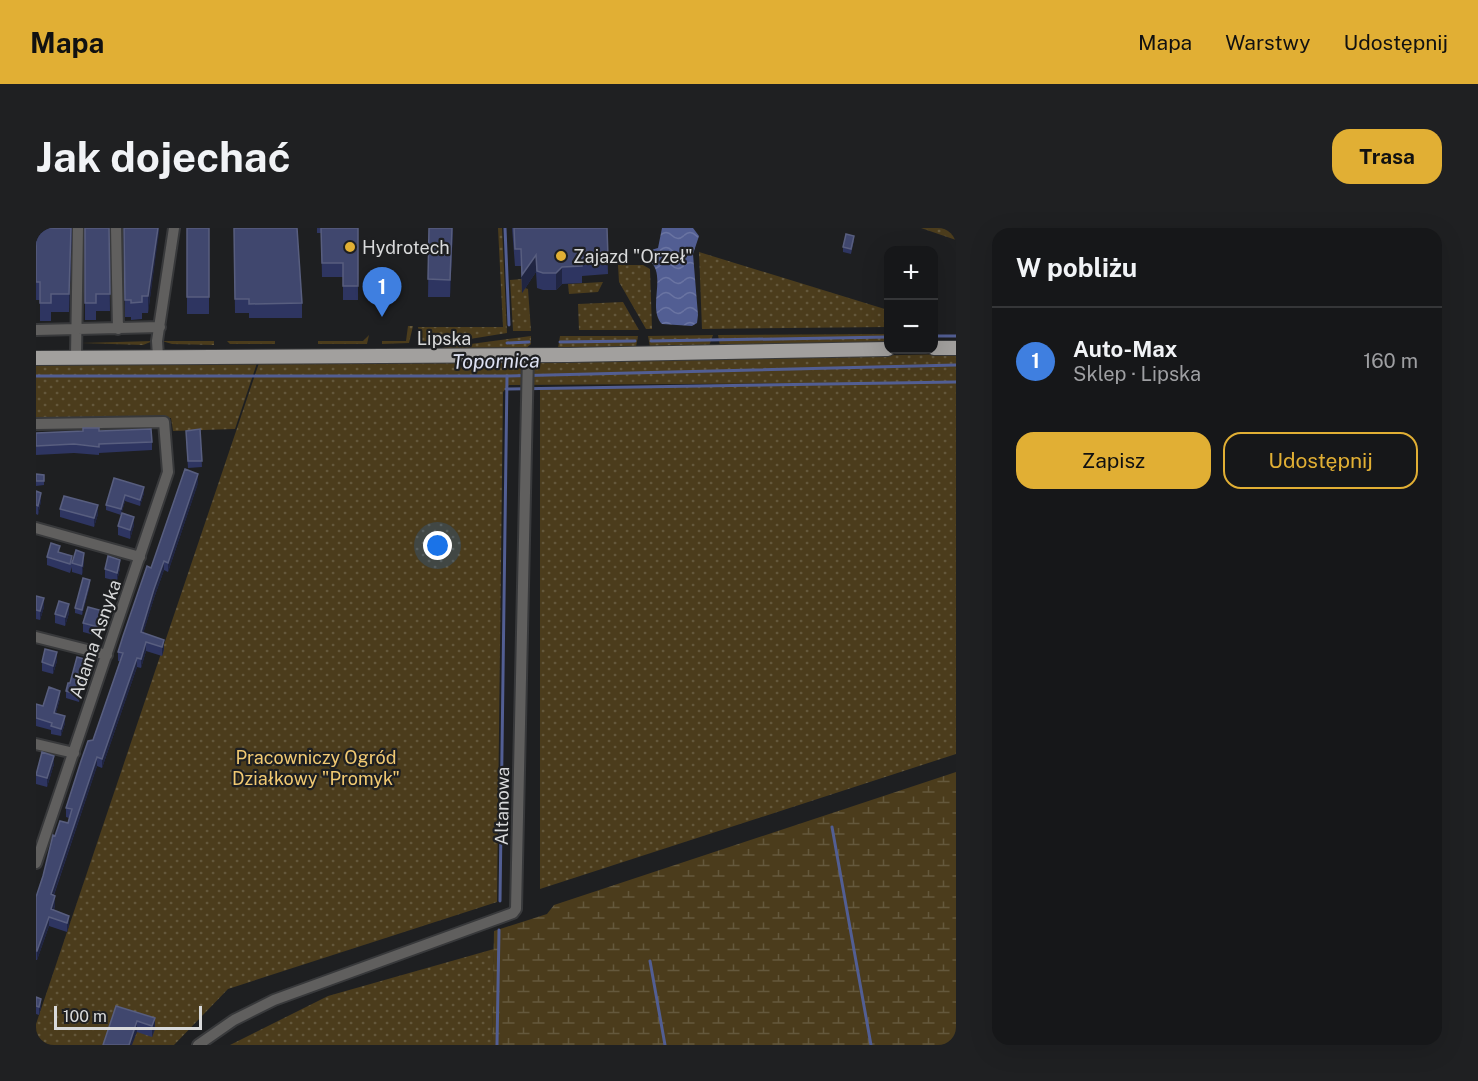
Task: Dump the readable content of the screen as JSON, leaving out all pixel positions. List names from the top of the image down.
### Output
{
  "streets": {
    "main road": ["Lipska"],
    "street": ["Adama Asnyka", "Altanowa"]
  },
  "crossings": [
    ["Lipska", "Altanowa"]
  ],
  "water": ["Topornica"],
  "parks": ["Pracowniczy Ogród Działkowy \"Promyk\""],
  "places": ["Hydrotech", "Zajazd \"Orzeł\""],
  "scale_bar": "100 m",
  "page": {
    "header": "Mapa",
    "nav": ["Mapa", "Warstwy", "Udostępnij"],
    "buttons": [
      "Trasa",
      ["Zapisz", "Udostępnij"]
    ],
    "title": "Jak dojechać",
    "heading": "W pobliżu",
    "map_buttons": ["+", "−"],
    "pins": "1",
    "list": [
      {
        "mark": "1",
        "name": "Auto-Max",
        "note": "Sklep · Lipska",
        "value": "160 m"
      }
    ],
    "scale": "100 m"
  }
}
